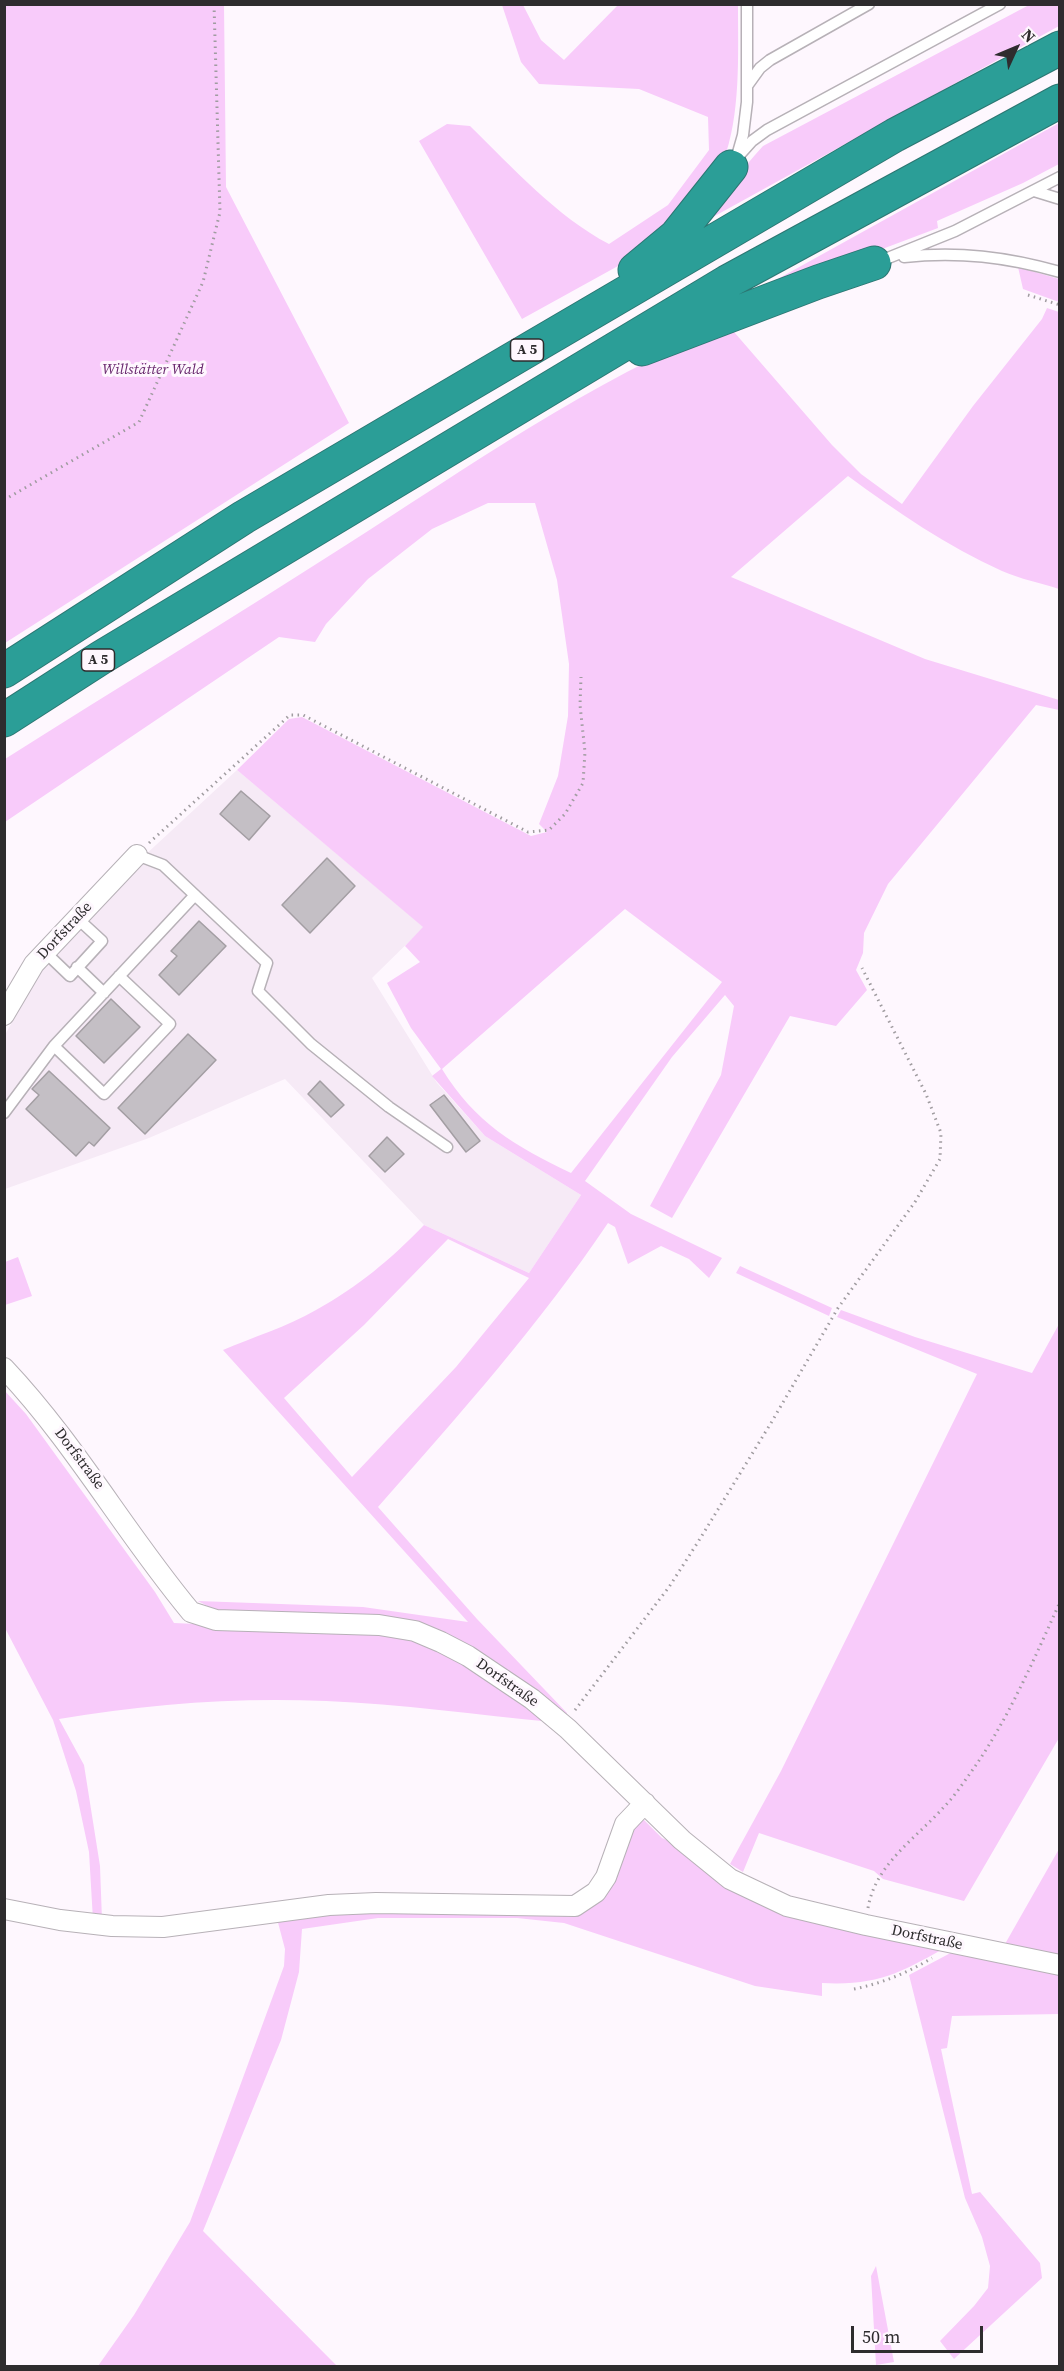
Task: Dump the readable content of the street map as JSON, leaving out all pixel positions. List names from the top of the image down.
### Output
{
  "streets": {
    "highway": ["A 5"],
    "street": ["Dorfstraße"]
  },
  "parks": ["Willstätter Wald"],
  "scale_bar": "50 m",
  "north": "top right"
}
